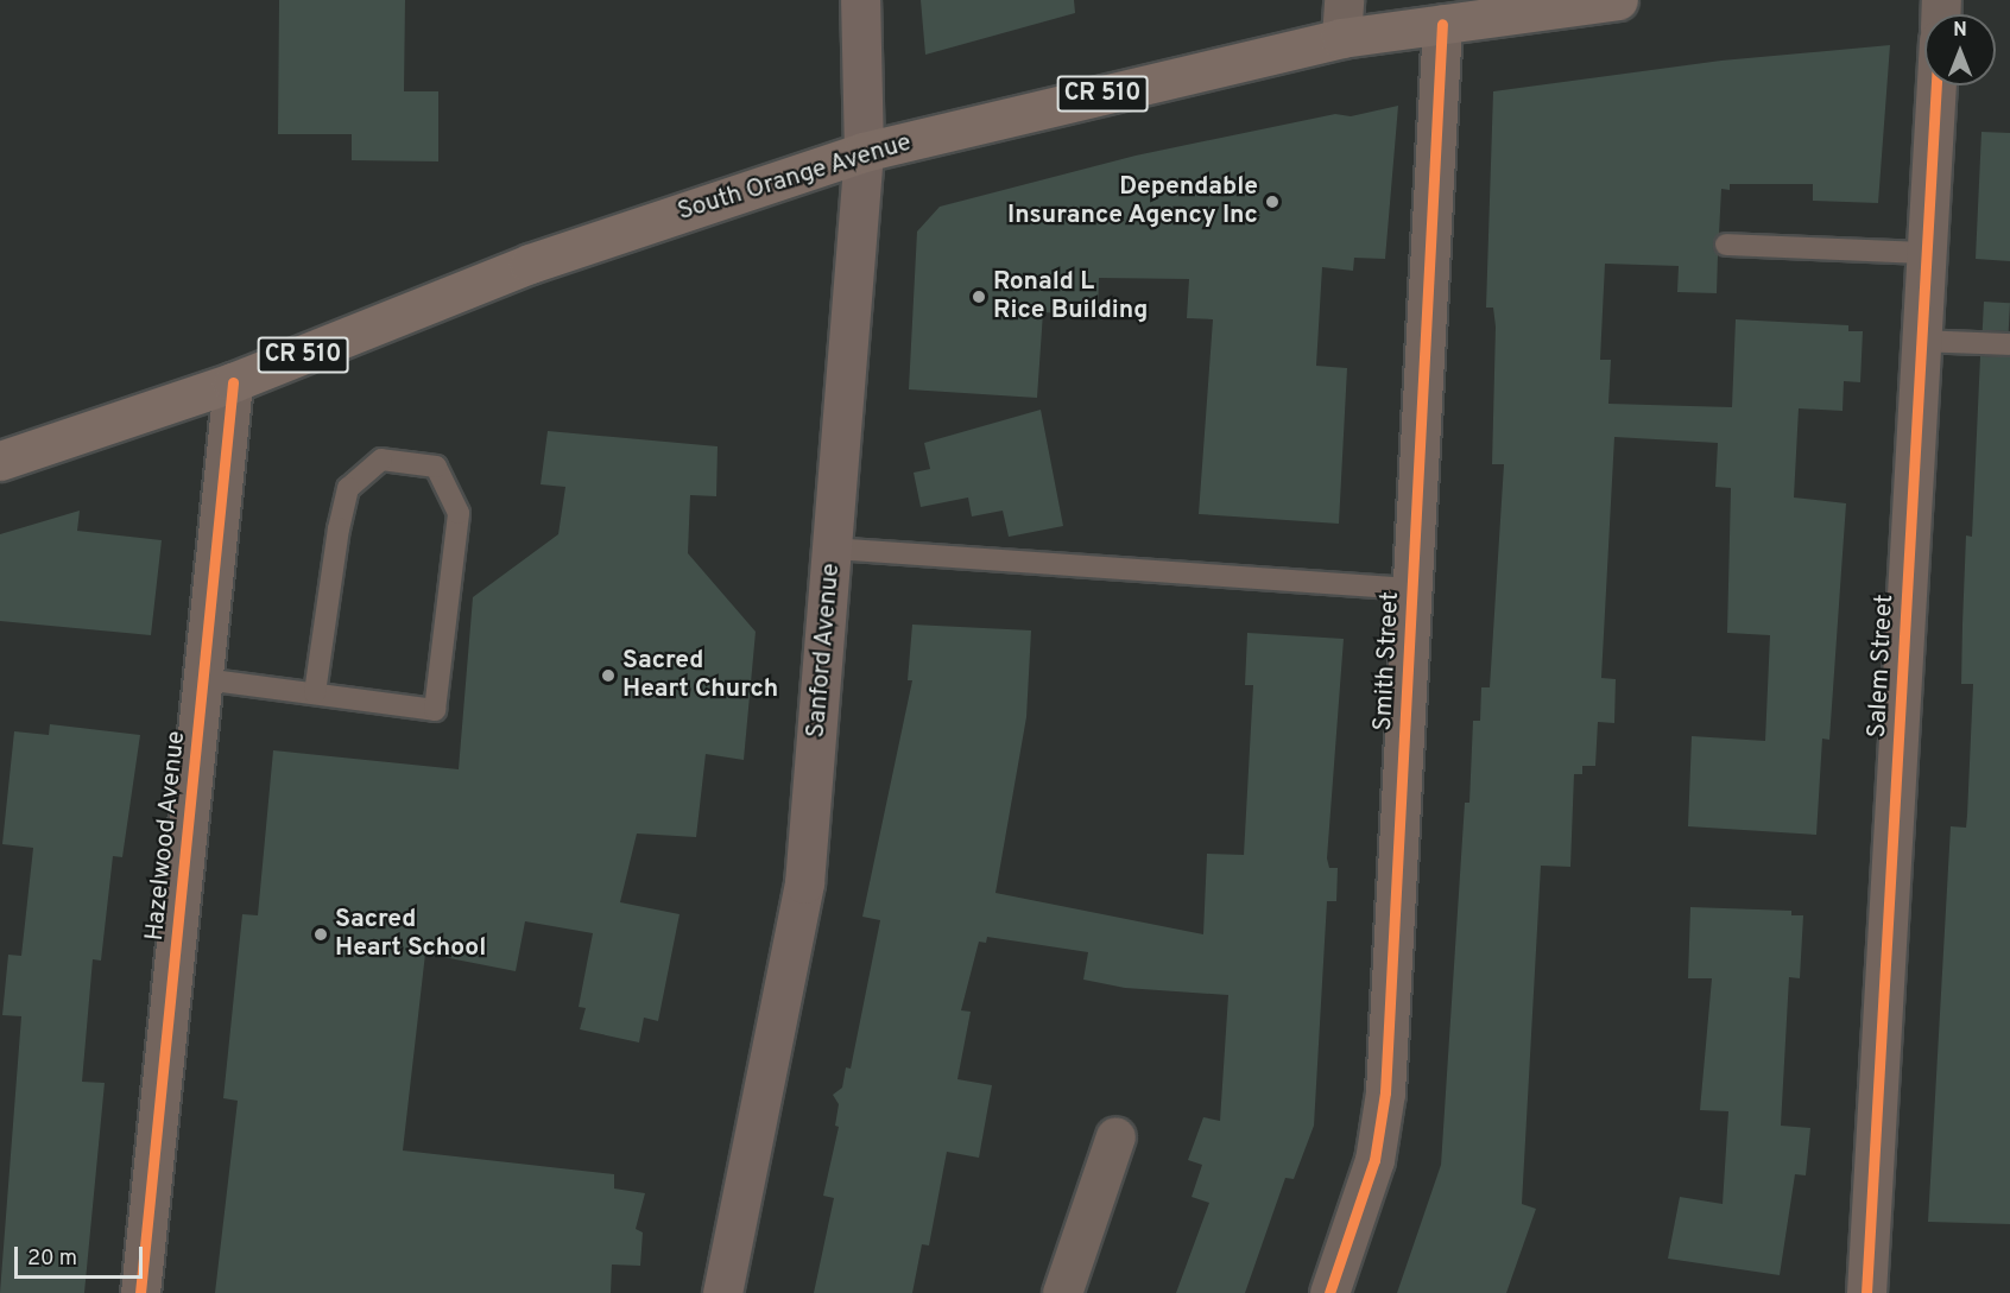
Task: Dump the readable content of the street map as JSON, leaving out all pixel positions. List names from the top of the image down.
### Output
{
  "streets": {
    "main road": ["CR 510", "South Orange Avenue", "Sanford Avenue"],
    "street": ["Smith Street", "Salem Street", "Hazelwood Avenue"]
  },
  "crossings": [
    ["South Orange Avenue", "Sanford Avenue"],
    ["South Orange Avenue", "Smith Street"],
    ["South Orange Avenue", "Hazelwood Avenue"]
  ],
  "places": [
    "Dependable Insurance Agency Inc",
    "Ronald L Rice Building",
    "Sacred Heart Church",
    "Sacred Heart School"
  ],
  "scale_bar": "20 m",
  "north": "top"
}
